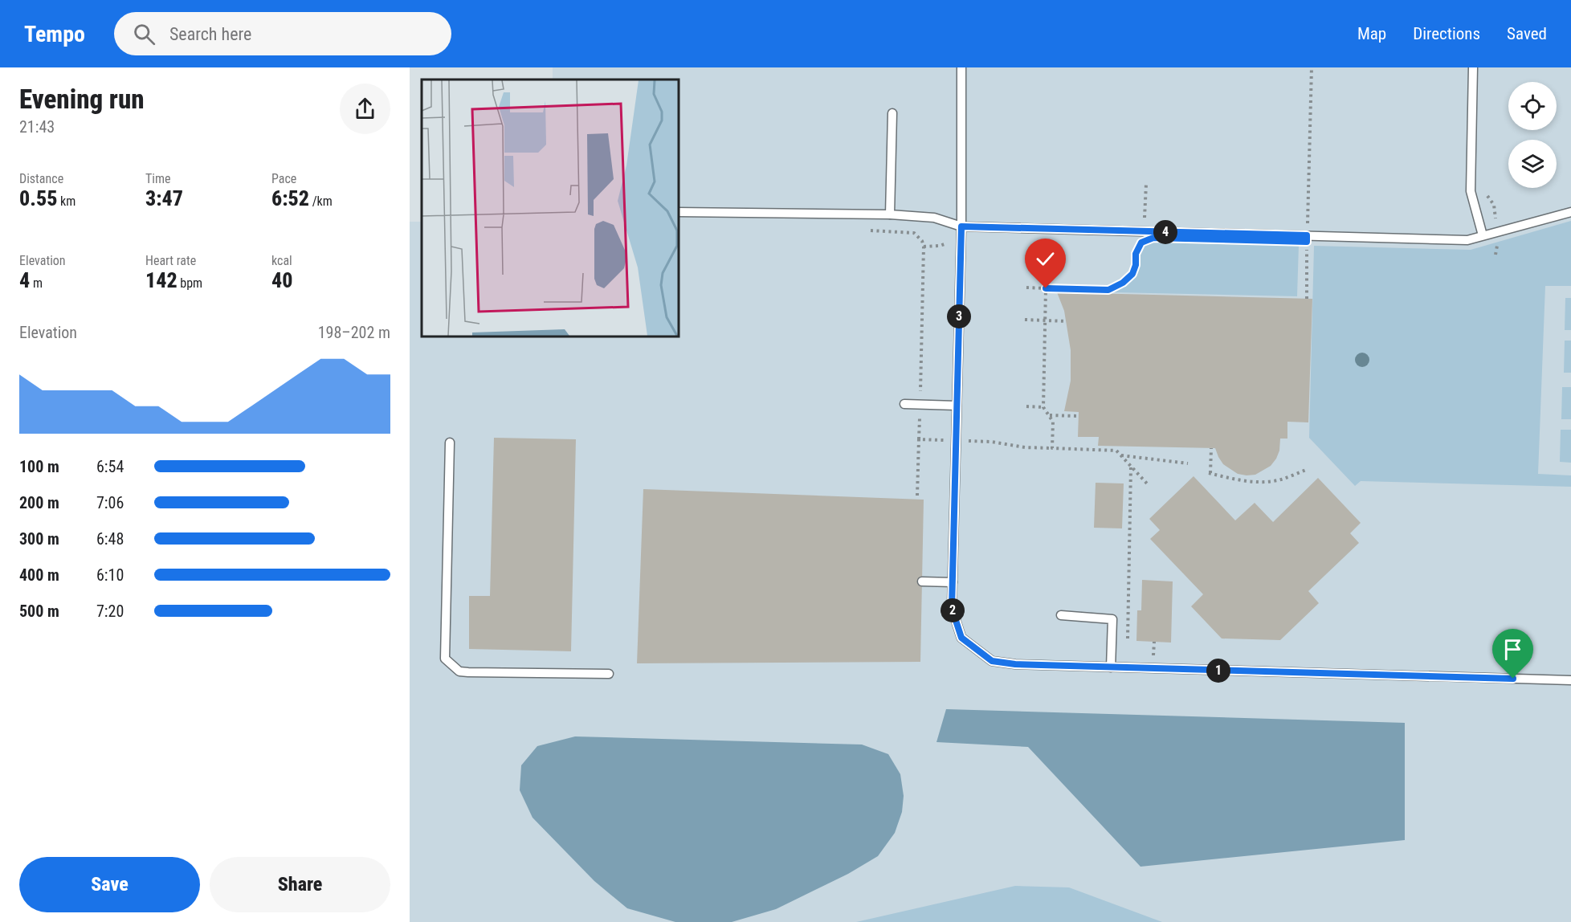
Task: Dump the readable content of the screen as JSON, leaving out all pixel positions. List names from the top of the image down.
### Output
{
  "page": {
    "header": "Tempo",
    "search": "Search here",
    "nav": ["Map", "Directions", "Saved"],
    "heading": ["Evening run", "21:43"],
    "stats": [
      ["Distance", "0.55 km"],
      ["Time", "3:47"],
      ["Pace", "6:52 /km"],
      ["Elevation", "4 m"],
      ["Heart rate", "142 bpm"],
      ["kcal", "40"]
    ],
    "pins": [
      "4",
      "3",
      "2",
      "1"
    ],
    "chart": ["Elevation", "198–202 m"],
    "list": [
      {
        "name": "100 m",
        "note": "6:54"
      },
      {
        "name": "200 m",
        "note": "7:06"
      },
      {
        "name": "300 m",
        "note": "6:48"
      },
      {
        "name": "400 m",
        "note": "6:10"
      },
      {
        "name": "500 m",
        "note": "7:20"
      }
    ],
    "buttons": ["Save", "Share"]
  }
}
